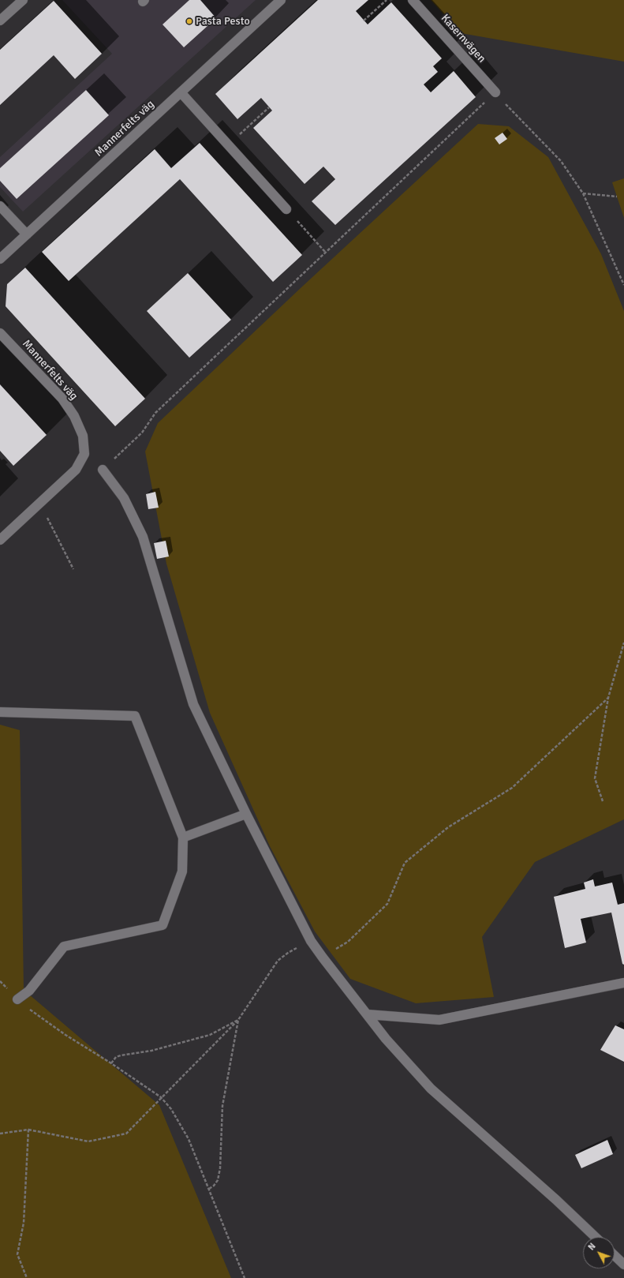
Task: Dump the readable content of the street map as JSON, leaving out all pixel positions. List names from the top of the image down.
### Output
{
  "streets": {
    "street": ["Kasernvägen", "Mannerfelts väg"]
  },
  "places": ["Pasta Pesto"],
  "north": "top left"
}
